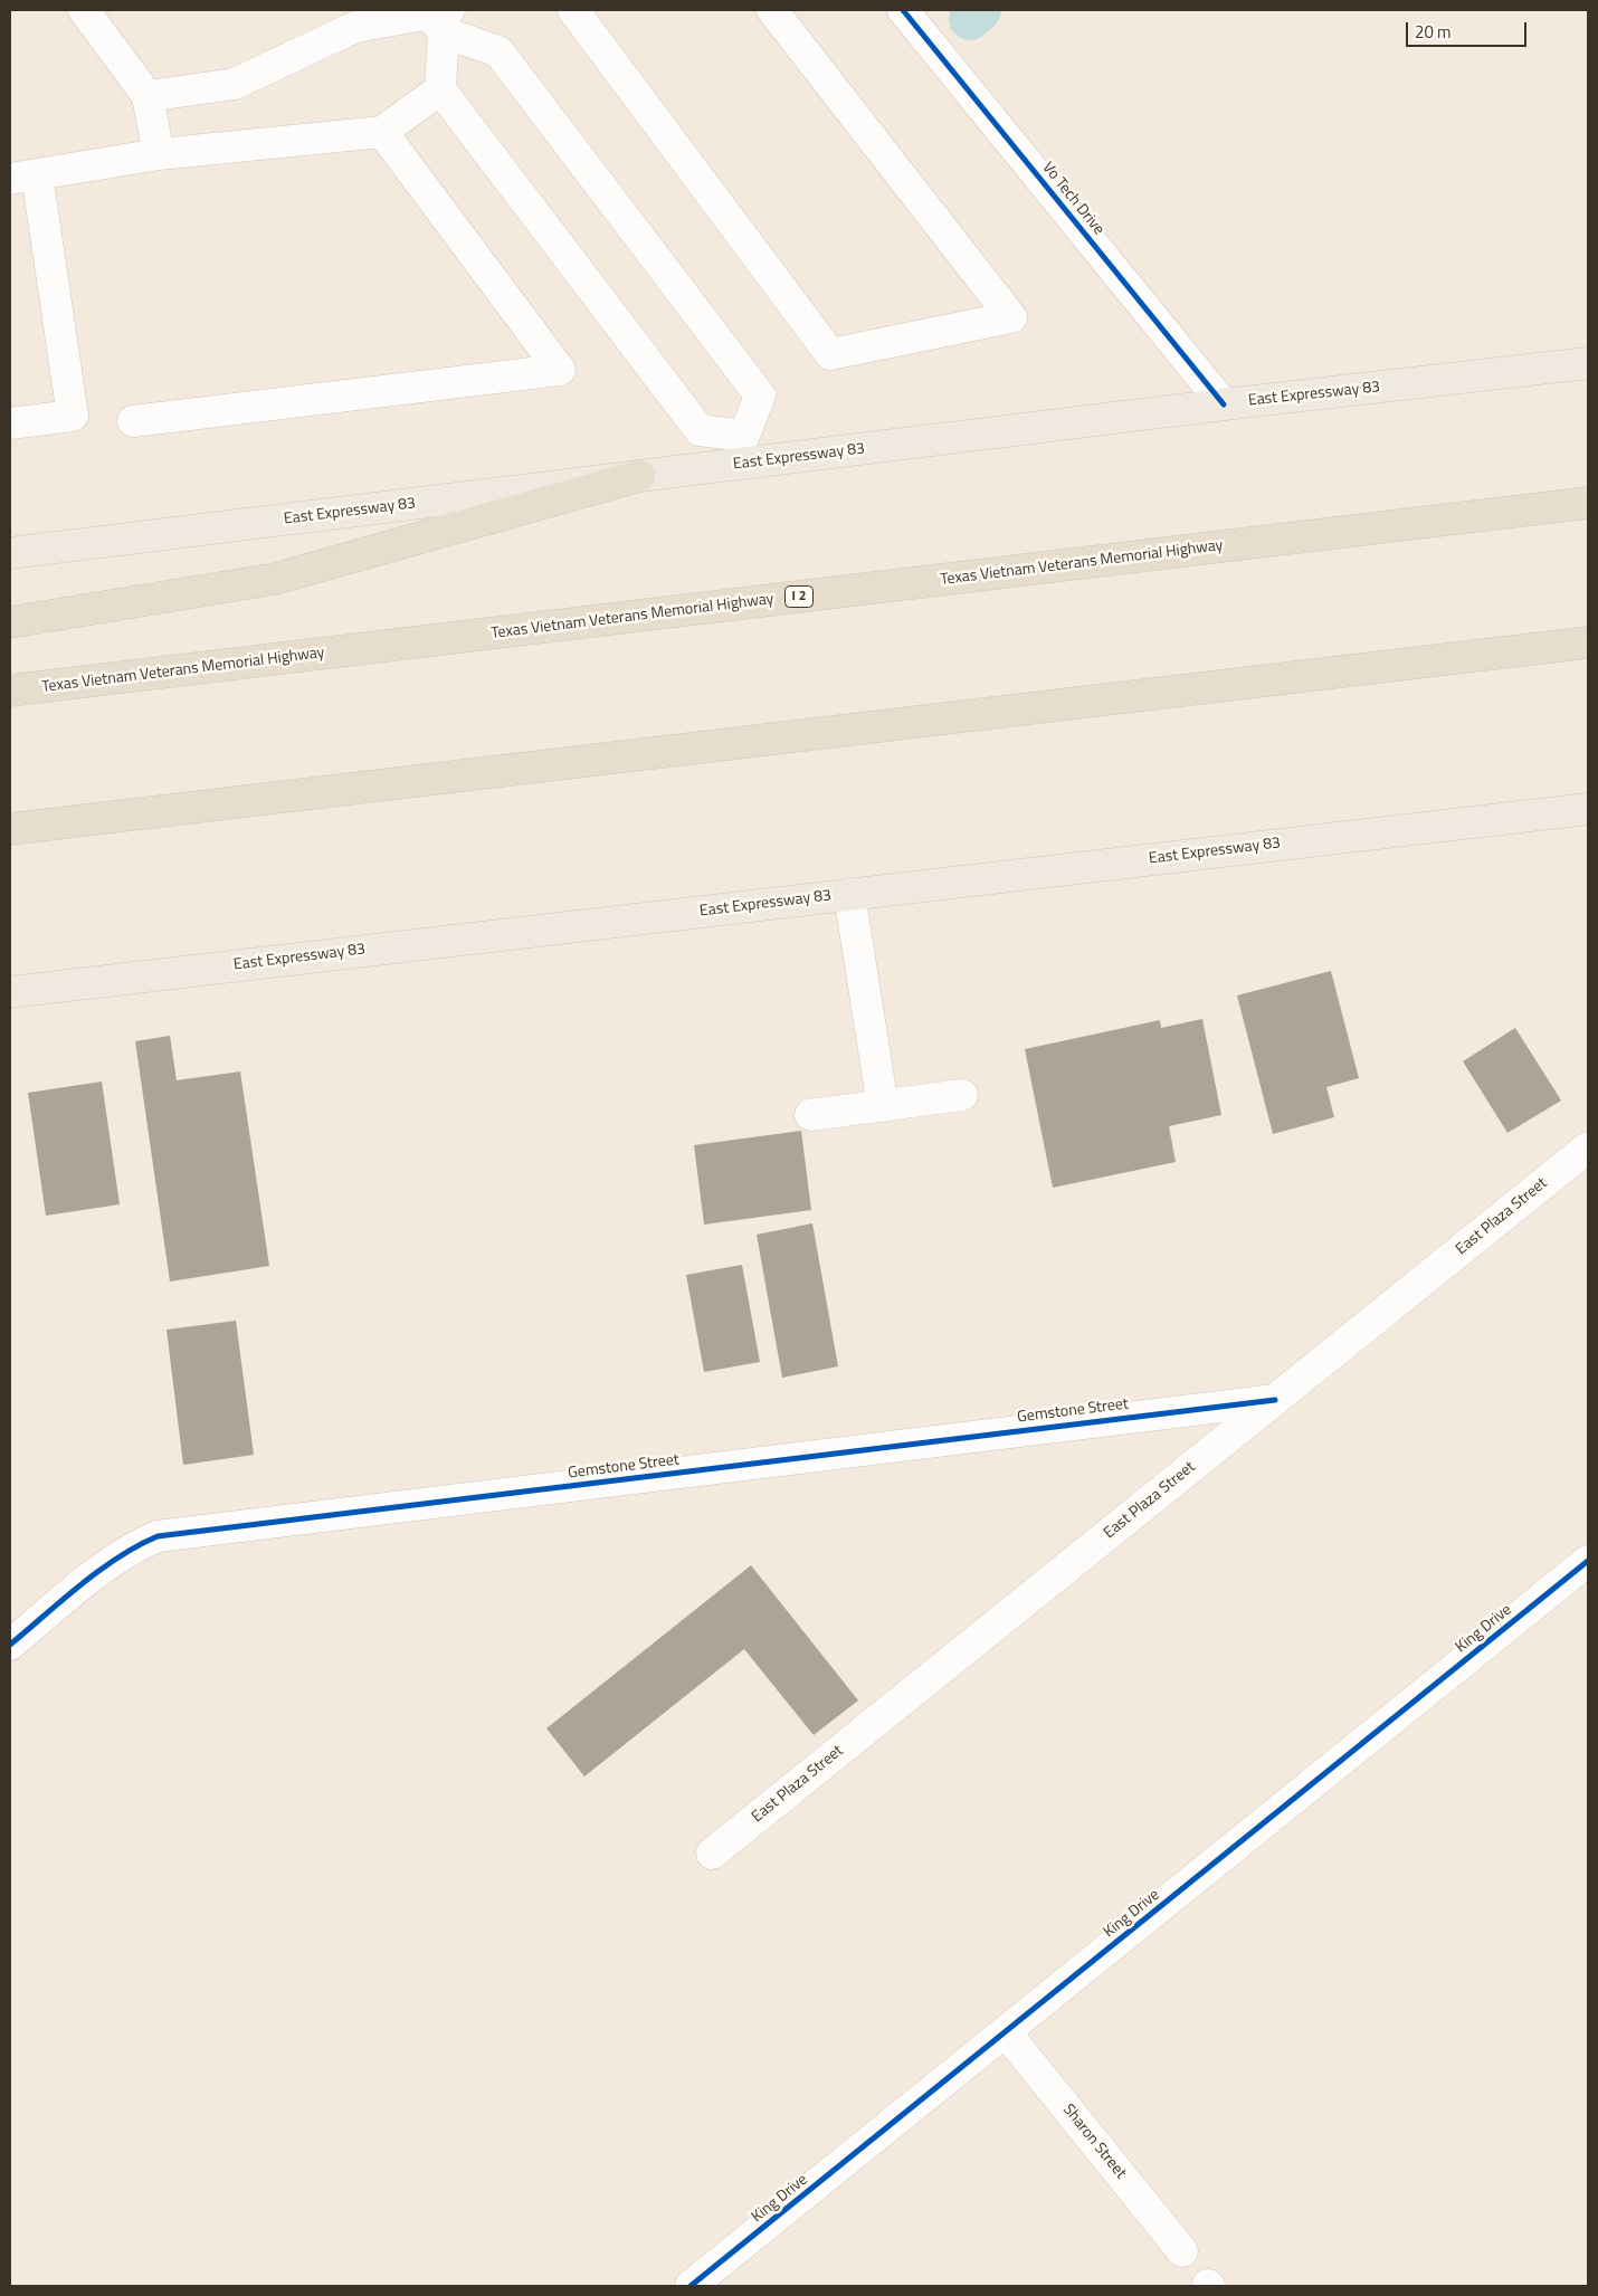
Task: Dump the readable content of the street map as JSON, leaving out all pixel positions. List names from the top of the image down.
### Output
{
  "streets": {
    "highway": ["Texas Vietnam Veterans Memorial Highway", "I 2"],
    "main road": ["East Expressway 83"],
    "street": [
      "Vo Tech Drive",
      "East Plaza Street",
      "Gemstone Street",
      "King Drive",
      "Sharon Street"
    ]
  },
  "crossings": [
    ["Vo Tech Drive", "East Expressway 83"],
    ["East Plaza Street", "Gemstone Street"],
    ["King Drive", "Sharon Street"]
  ],
  "scale_bar": "20 m"
}
